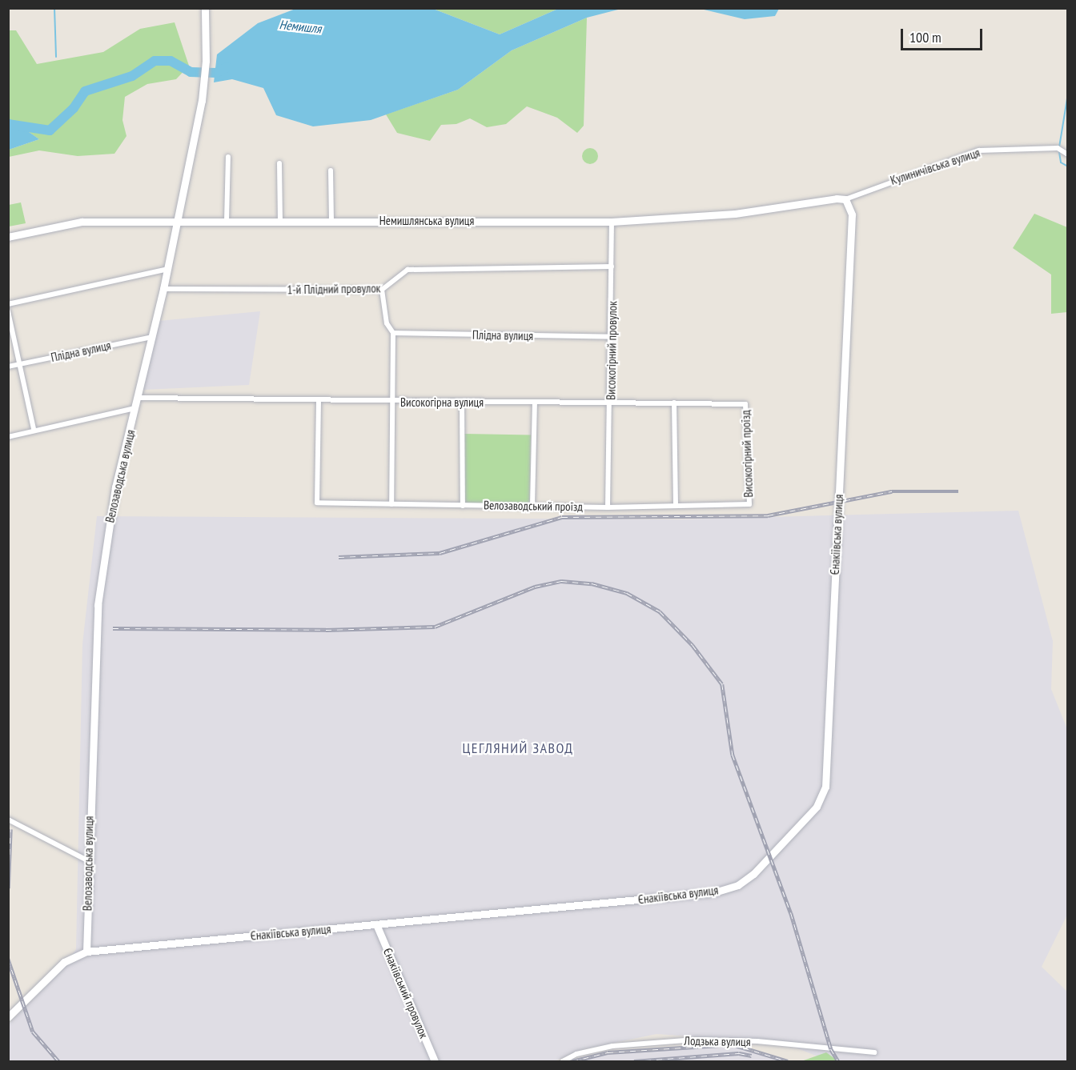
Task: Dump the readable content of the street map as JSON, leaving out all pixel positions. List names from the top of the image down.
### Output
{
  "streets": {
    "street": [
      "Кулиничівська вулиця",
      "Немишлянська вулиця",
      "1-й Плідний провулок",
      "Плідна вулиця",
      "Високогірний провулок",
      "Високогірна вулиця",
      "Високогірний проїзд",
      "Велозаводська вулиця",
      "Велозаводський проїзд",
      "Єнакіївська вулиця",
      "Єнакіївський провулок",
      "Лодзька вулиця"
    ]
  },
  "crossings": [
    ["Кулиничівська вулиця", "Немишлянська вулиця"],
    ["Кулиничівська вулиця", "Єнакіївська вулиця"],
    ["Немишлянська вулиця", "Високогірний провулок"],
    ["Немишлянська вулиця", "Велозаводська вулиця"],
    ["Немишлянська вулиця", "Єнакіївська вулиця"],
    ["1-й Плідний провулок", "Високогірний провулок"],
    ["1-й Плідний провулок", "Велозаводська вулиця"],
    ["Плідна вулиця", "Високогірний провулок"],
    ["Плідна вулиця", "Велозаводська вулиця"],
    ["Високогірний провулок", "Високогірна вулиця"],
    ["Високогірний провулок", "Велозаводський проїзд"],
    ["Високогірна вулиця", "Високогірний проїзд"],
    ["Високогірна вулиця", "Велозаводська вулиця"],
    ["Високогірна вулиця", "Велозаводський проїзд"],
    ["Високогірний проїзд", "Велозаводський проїзд"],
    ["Велозаводська вулиця", "Єнакіївська вулиця"],
    ["Єнакіївська вулиця", "Єнакіївський провулок"]
  ],
  "districts": ["ЦЕГЛЯНИЙ ЗАВОД"],
  "water": ["Немишля"],
  "scale_bar": "100 m"
}
